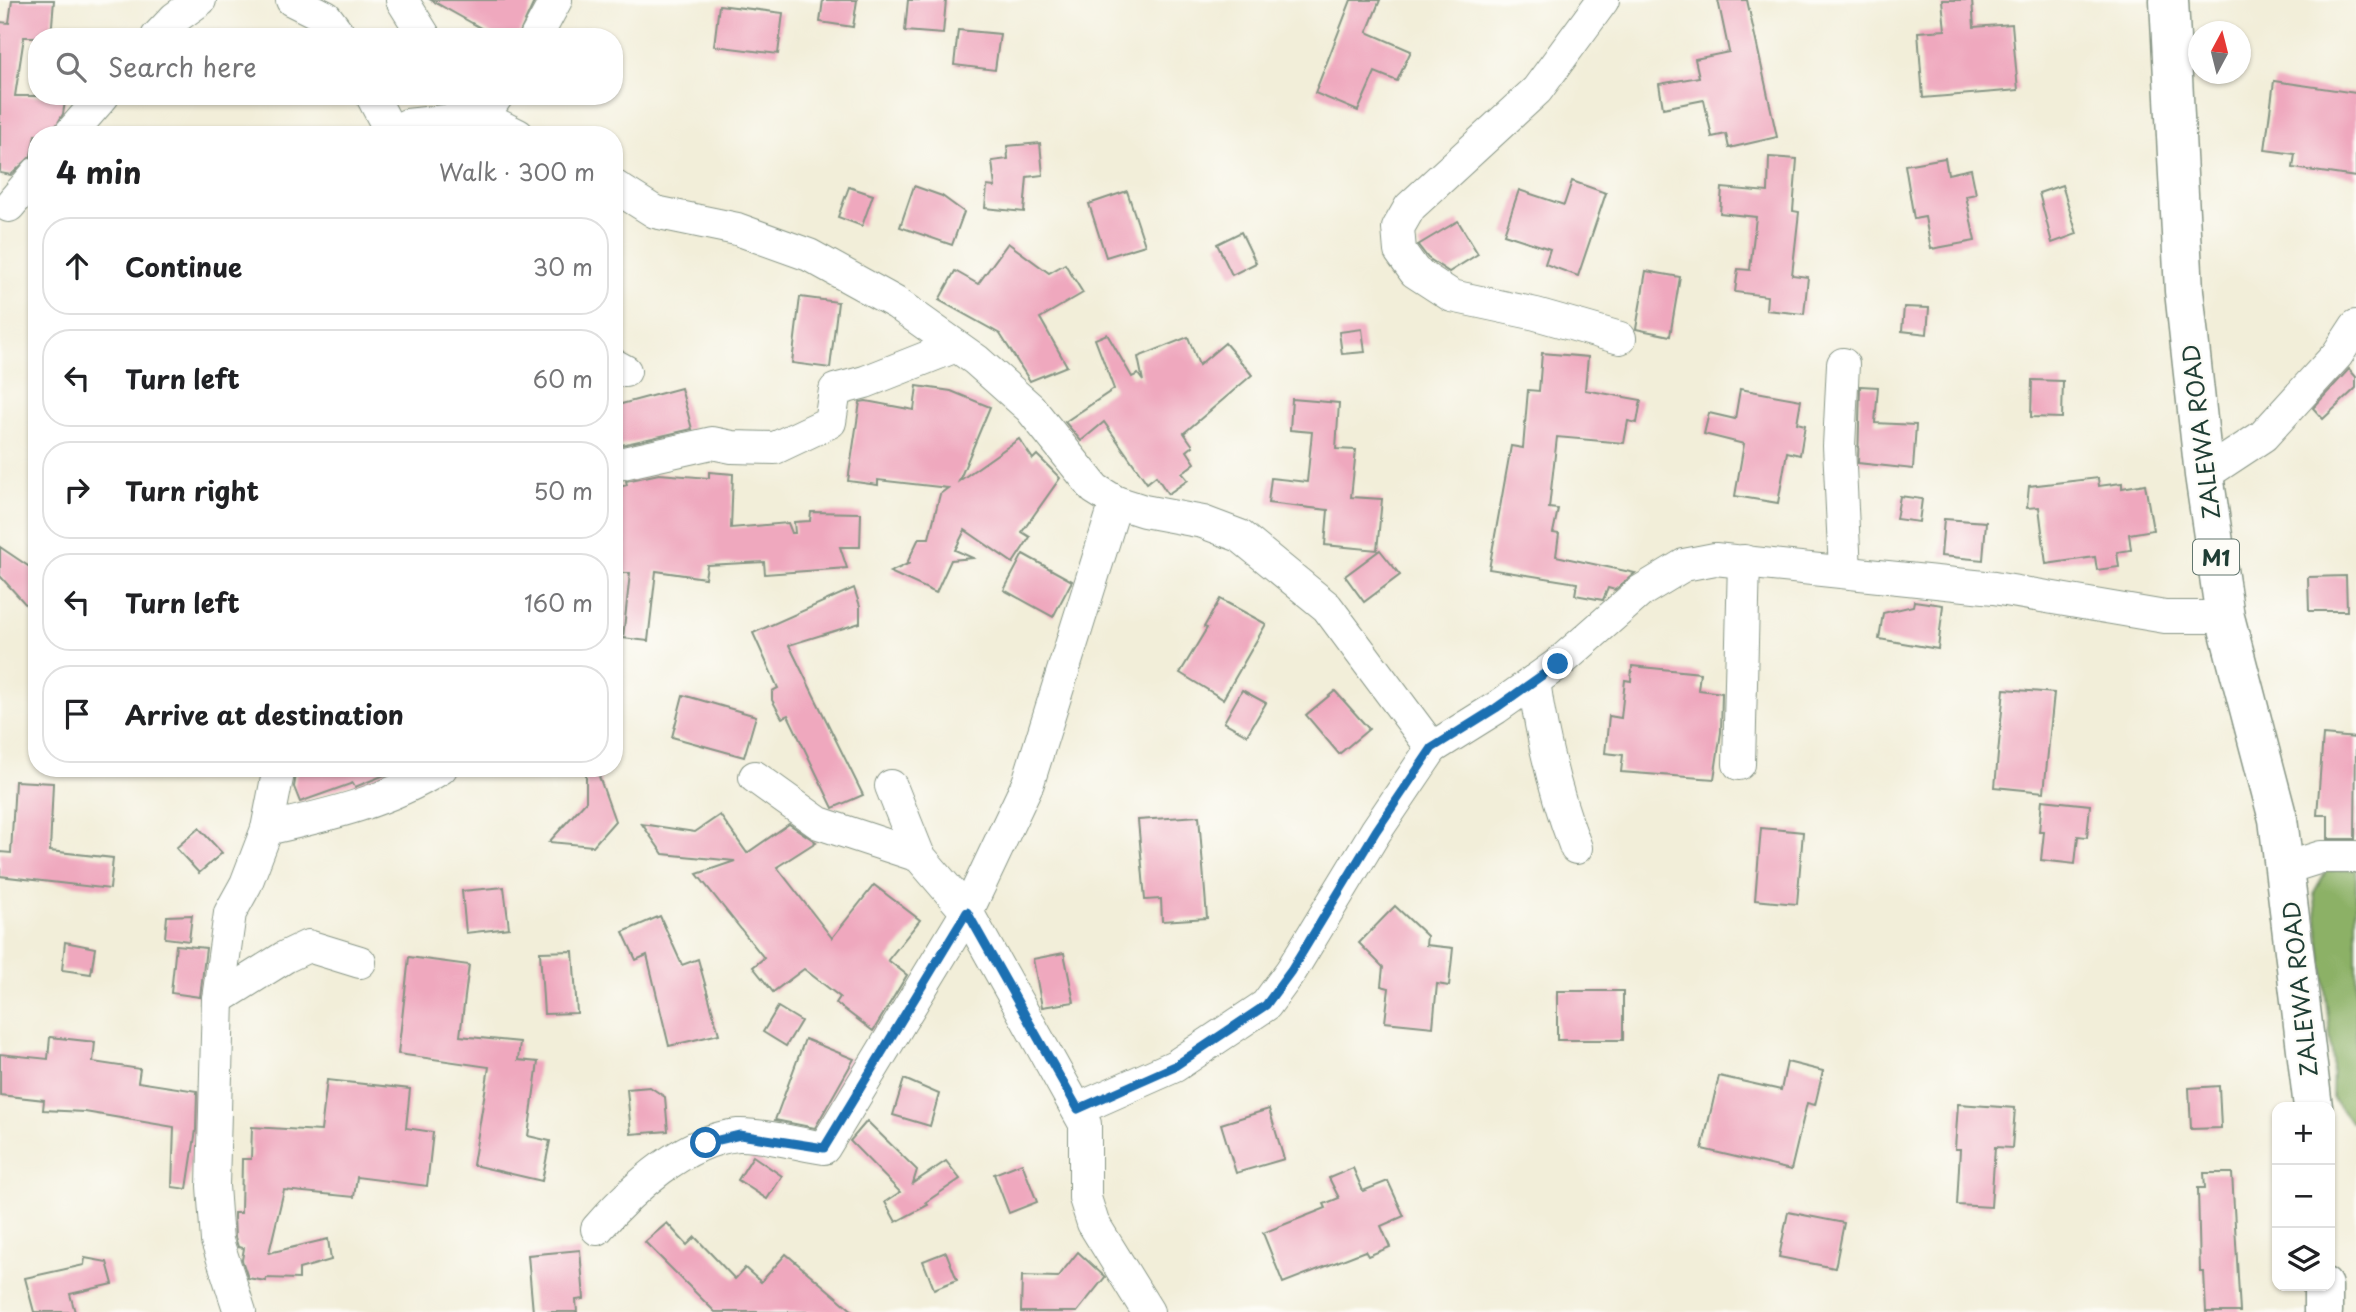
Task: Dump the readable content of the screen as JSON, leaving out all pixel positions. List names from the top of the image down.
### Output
{
  "streets": {
    "highway": ["ZALEWA ROAD", "M1"]
  },
  "north": "top",
  "page": {
    "search": "Search here",
    "heading": ["4 min", "Walk · 300 m"],
    "list": [
      ["Continue", "30 m"],
      ["Turn left", "60 m"],
      ["Turn right", "50 m"],
      ["Turn left", "160 m"],
      "Arrive at destination"
    ],
    "map_buttons": ["+", "−"]
  }
}
